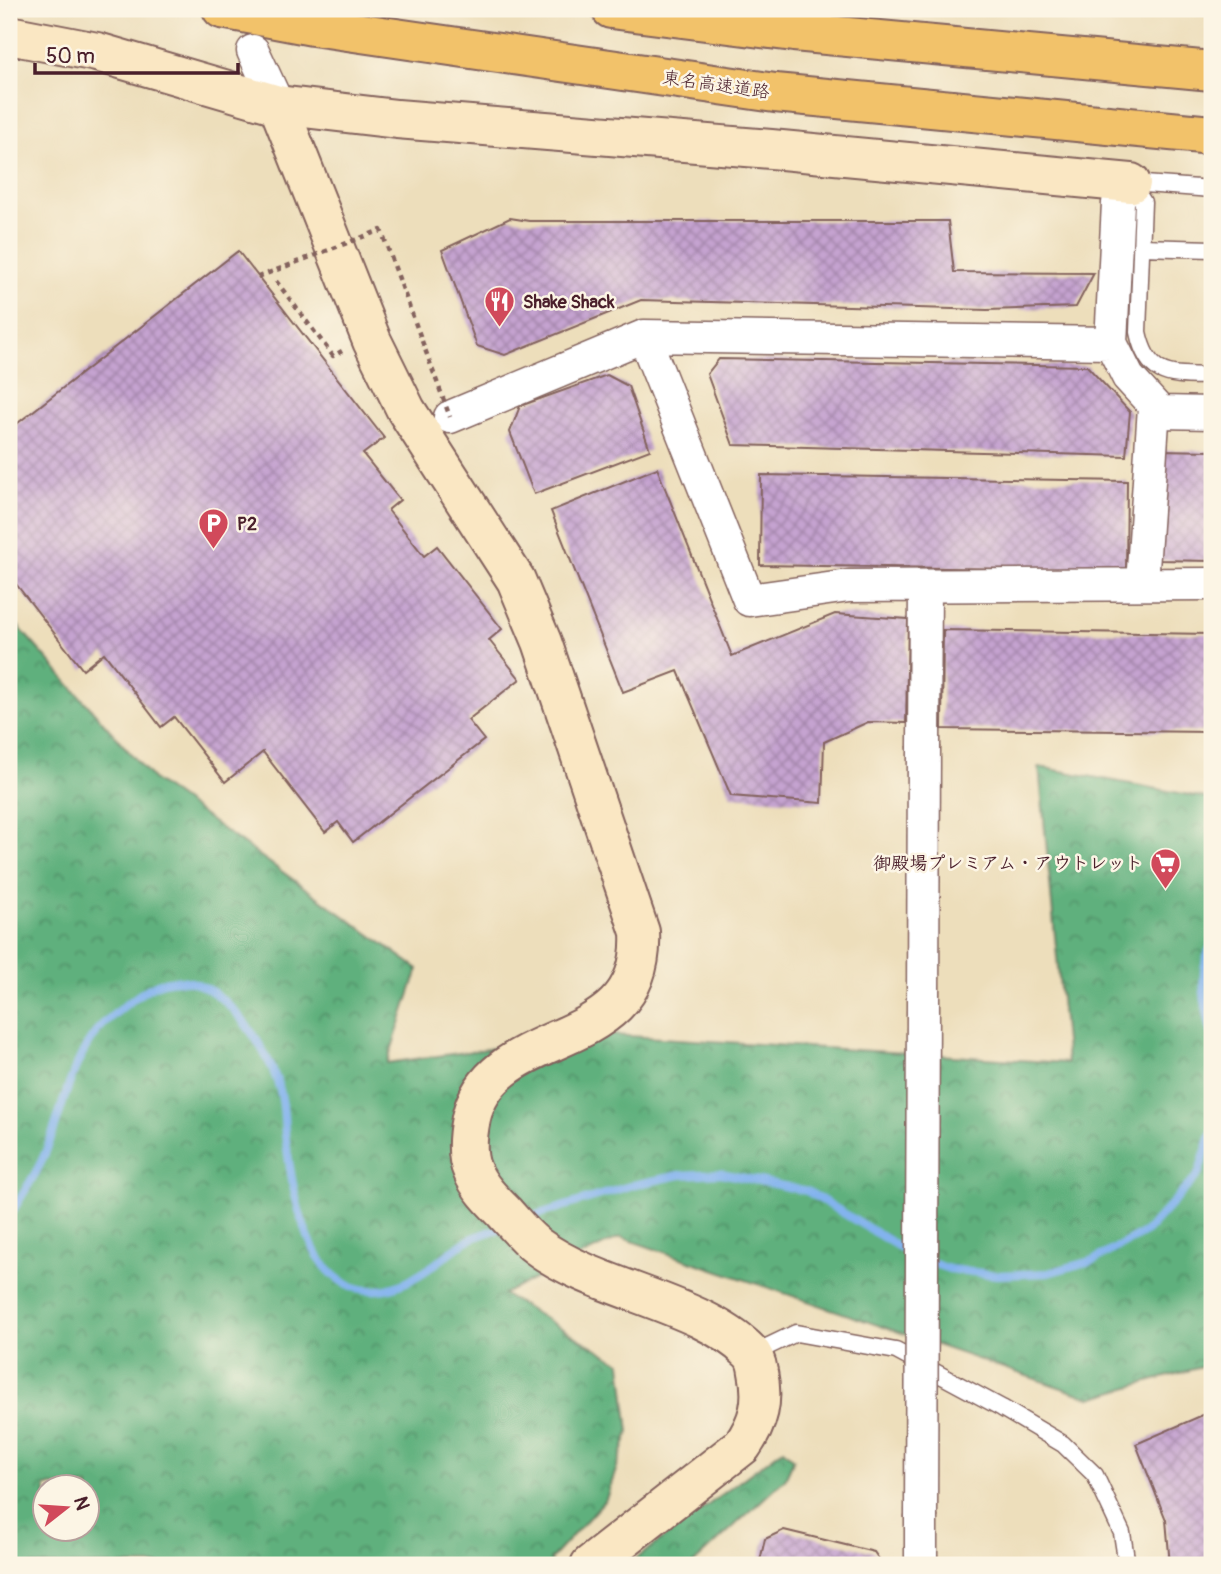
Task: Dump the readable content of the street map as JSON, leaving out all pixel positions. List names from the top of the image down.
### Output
{
  "streets": {
    "highway": ["東名高速道路"]
  },
  "places": {
    "restaurant": ["Shake Shack"],
    "parking": ["P2"],
    "supermarket": ["御殿場プレミアム・アウトレット"]
  },
  "scale_bar": "50 m",
  "north": "right"
}
